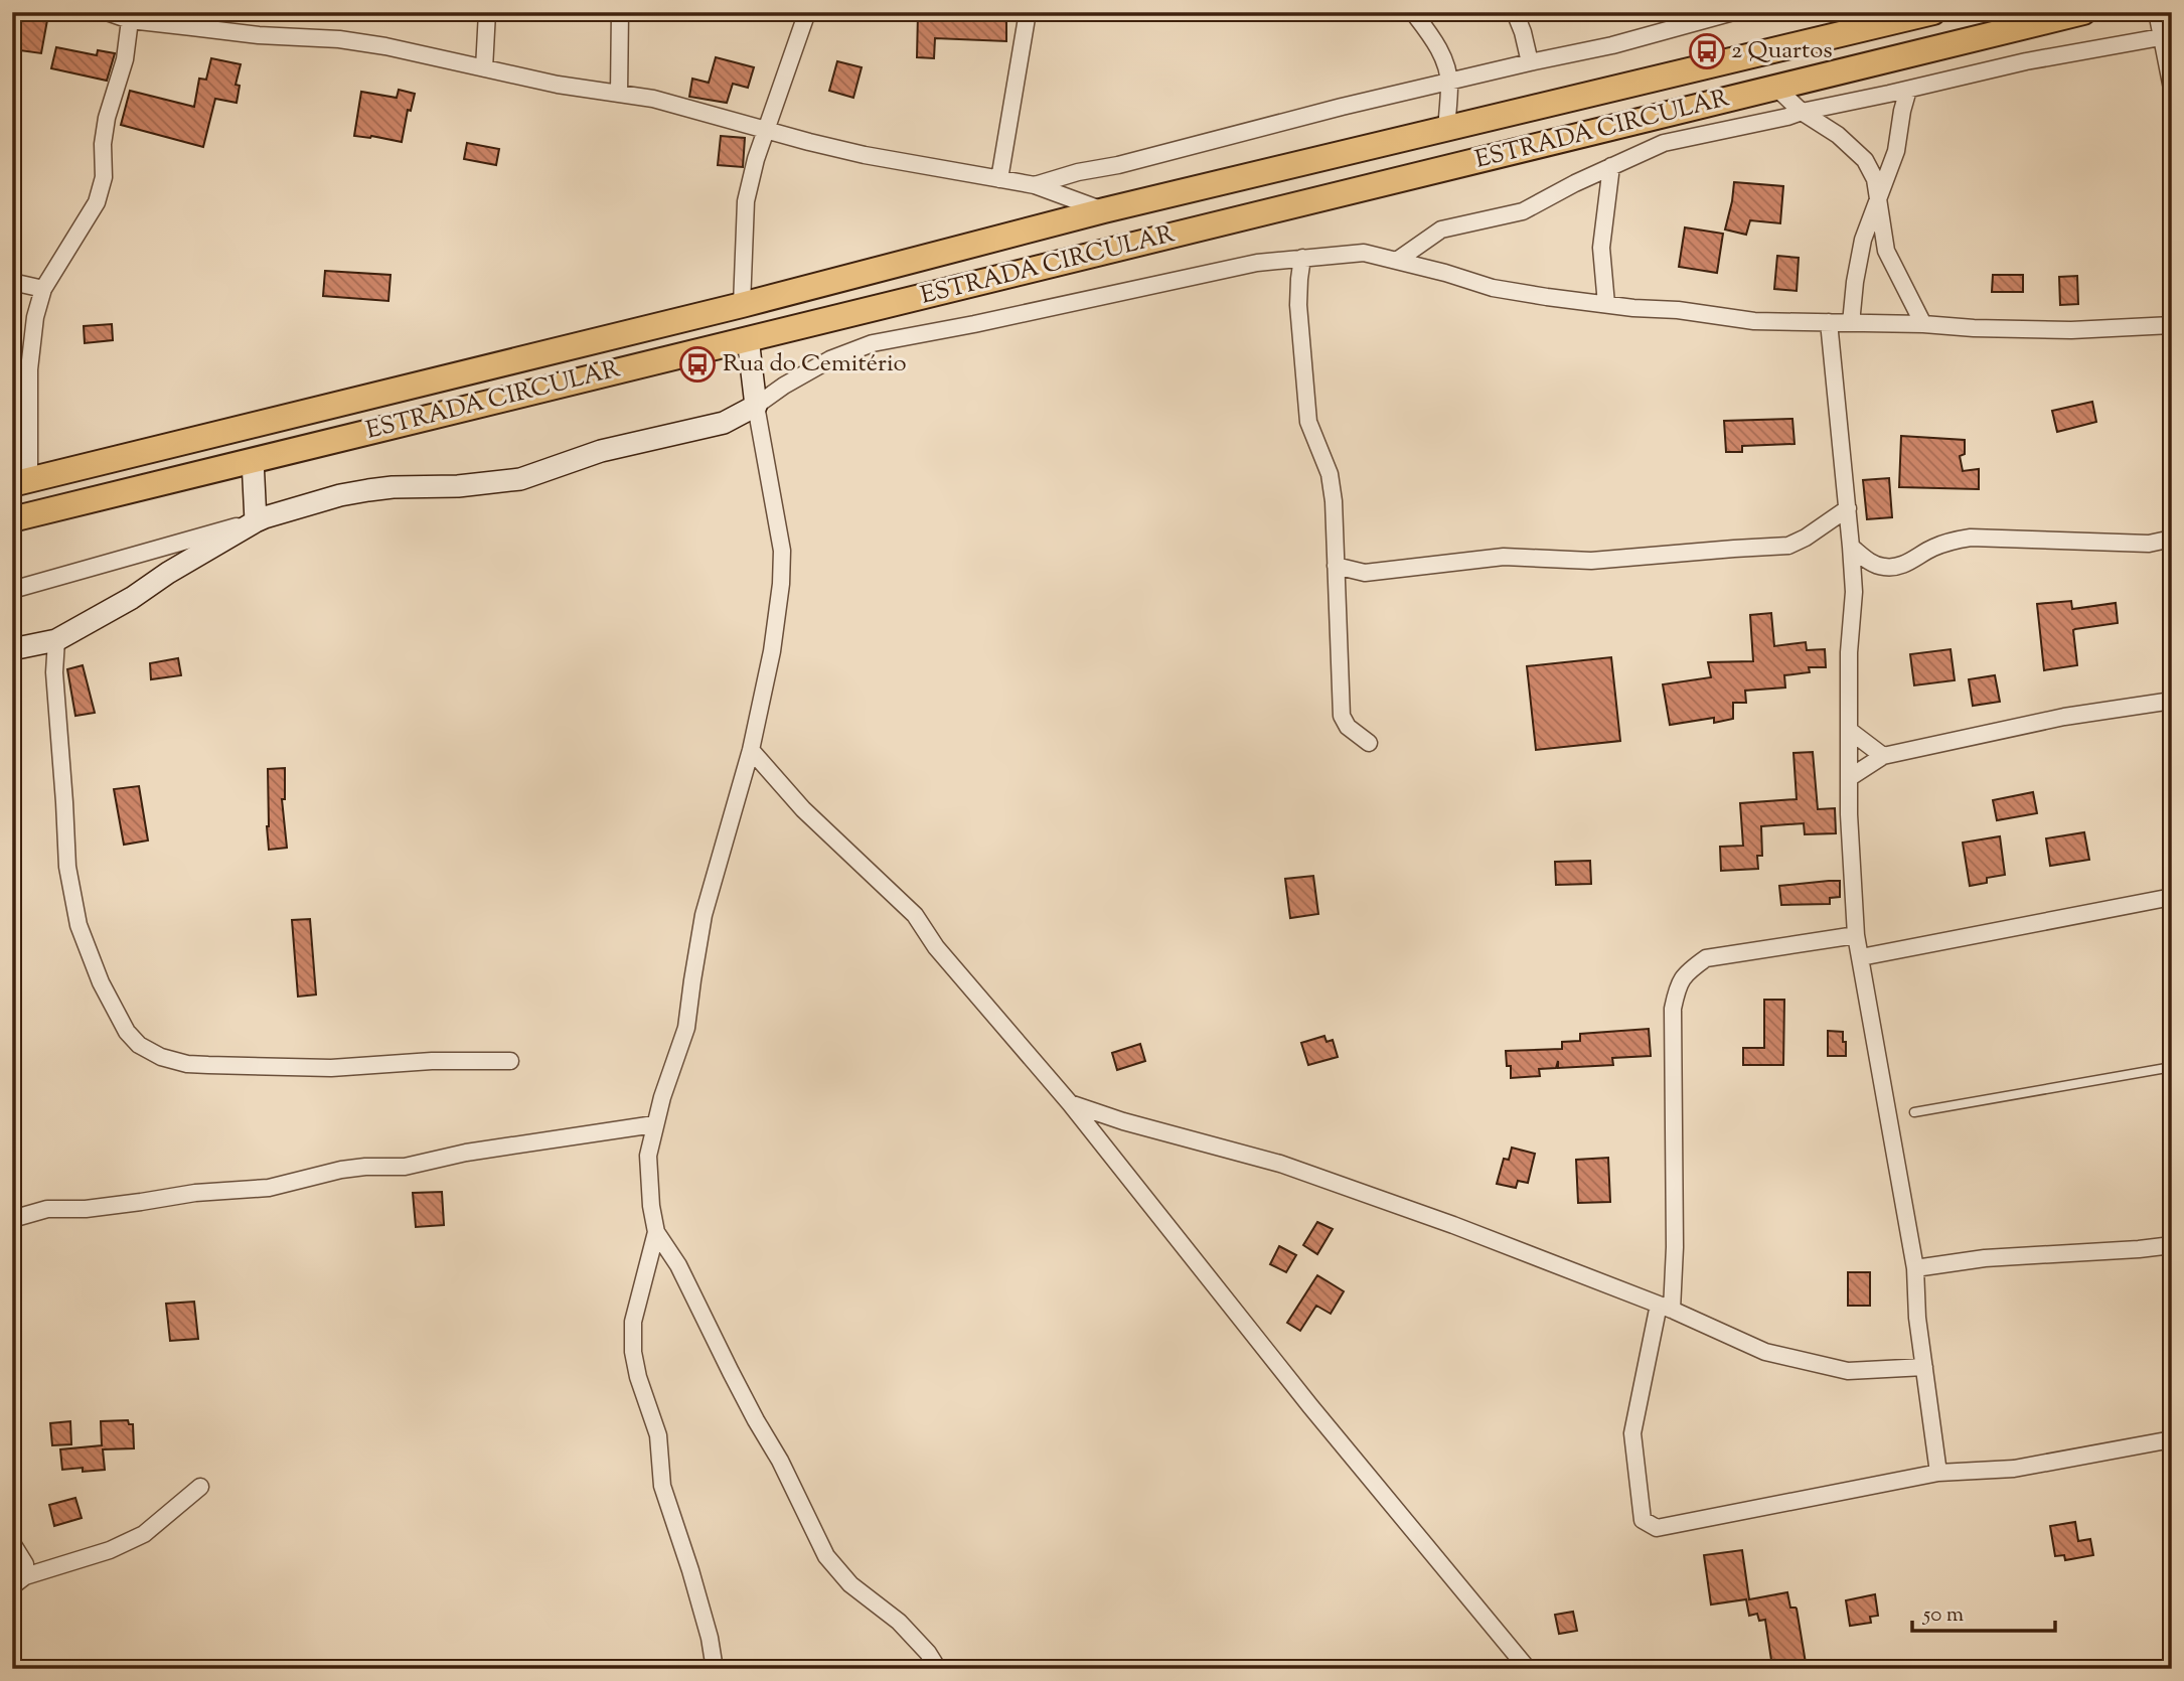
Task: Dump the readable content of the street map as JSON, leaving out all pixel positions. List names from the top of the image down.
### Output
{
  "streets": {
    "main road": ["ESTRADA CIRCULAR"]
  },
  "places": {
    "bus stop": ["2 Quartos", "Rua do Cemitério"]
  },
  "scale_bar": "50 m"
}
